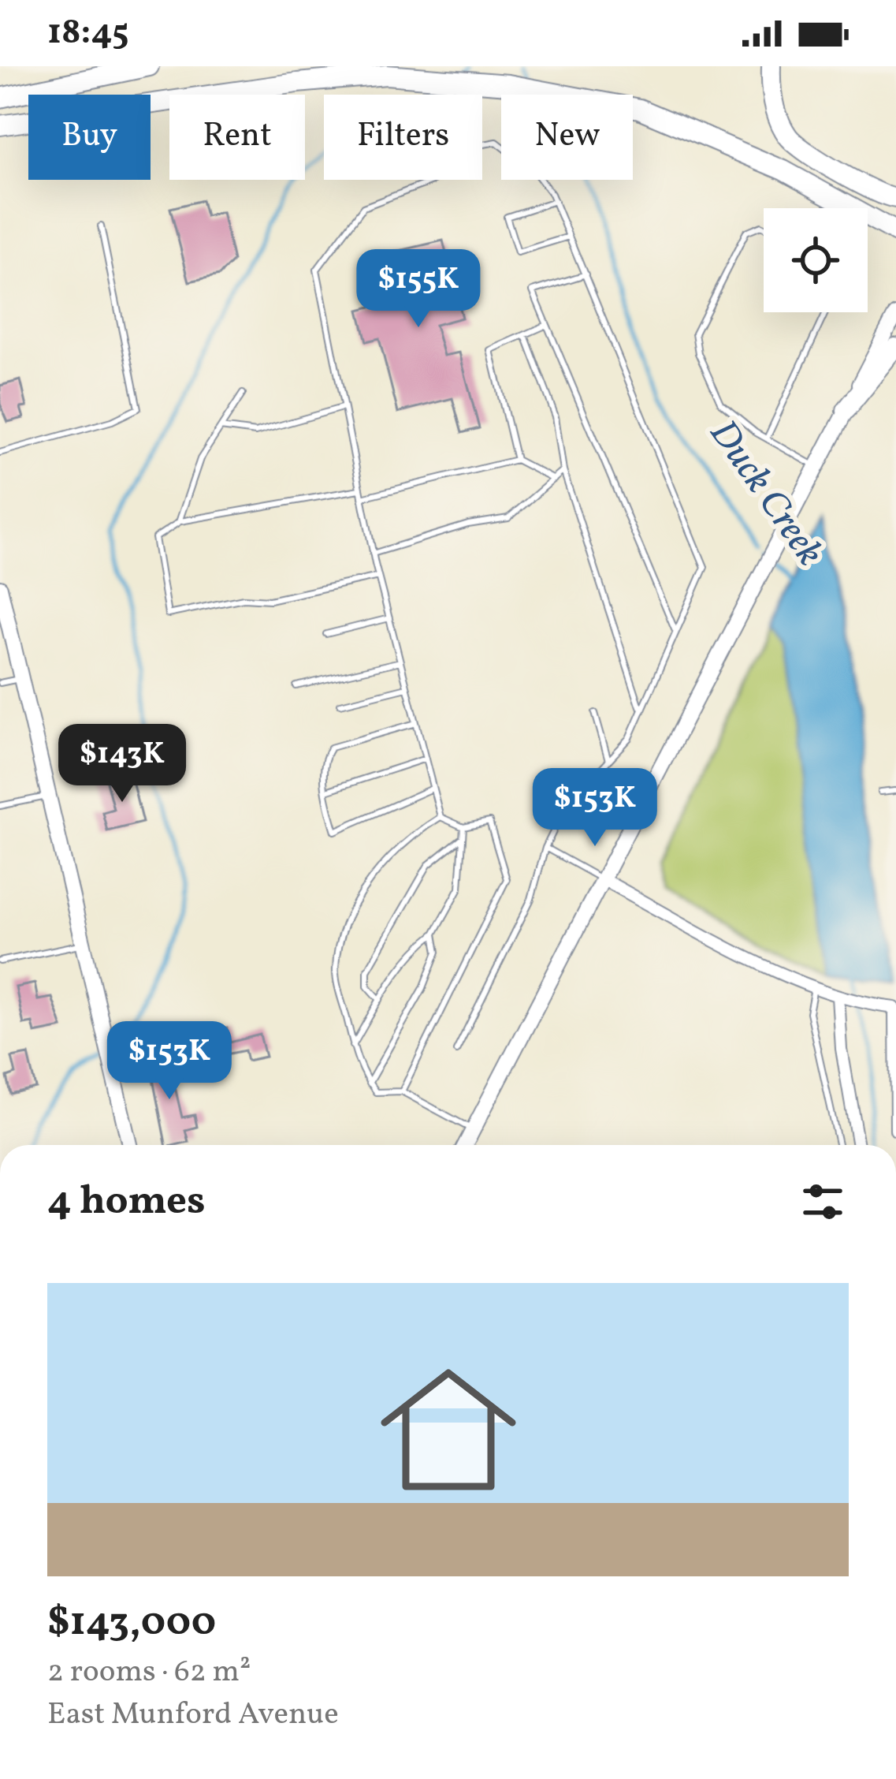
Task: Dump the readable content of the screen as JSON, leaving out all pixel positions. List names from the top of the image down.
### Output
{
  "water": ["Duck Creek"],
  "page": {
    "status": "18:45",
    "chip": [
      "Buy",
      "Rent",
      "Filters",
      "New"
    ],
    "price": [
      "$155K",
      "$143K",
      "$153K",
      "$153K"
    ],
    "heading": "4 homes",
    "list": [
      {
        "name": "$143,000",
        "note": "2 rooms · 62 m² · East Munford Avenue"
      }
    ]
  }
}
